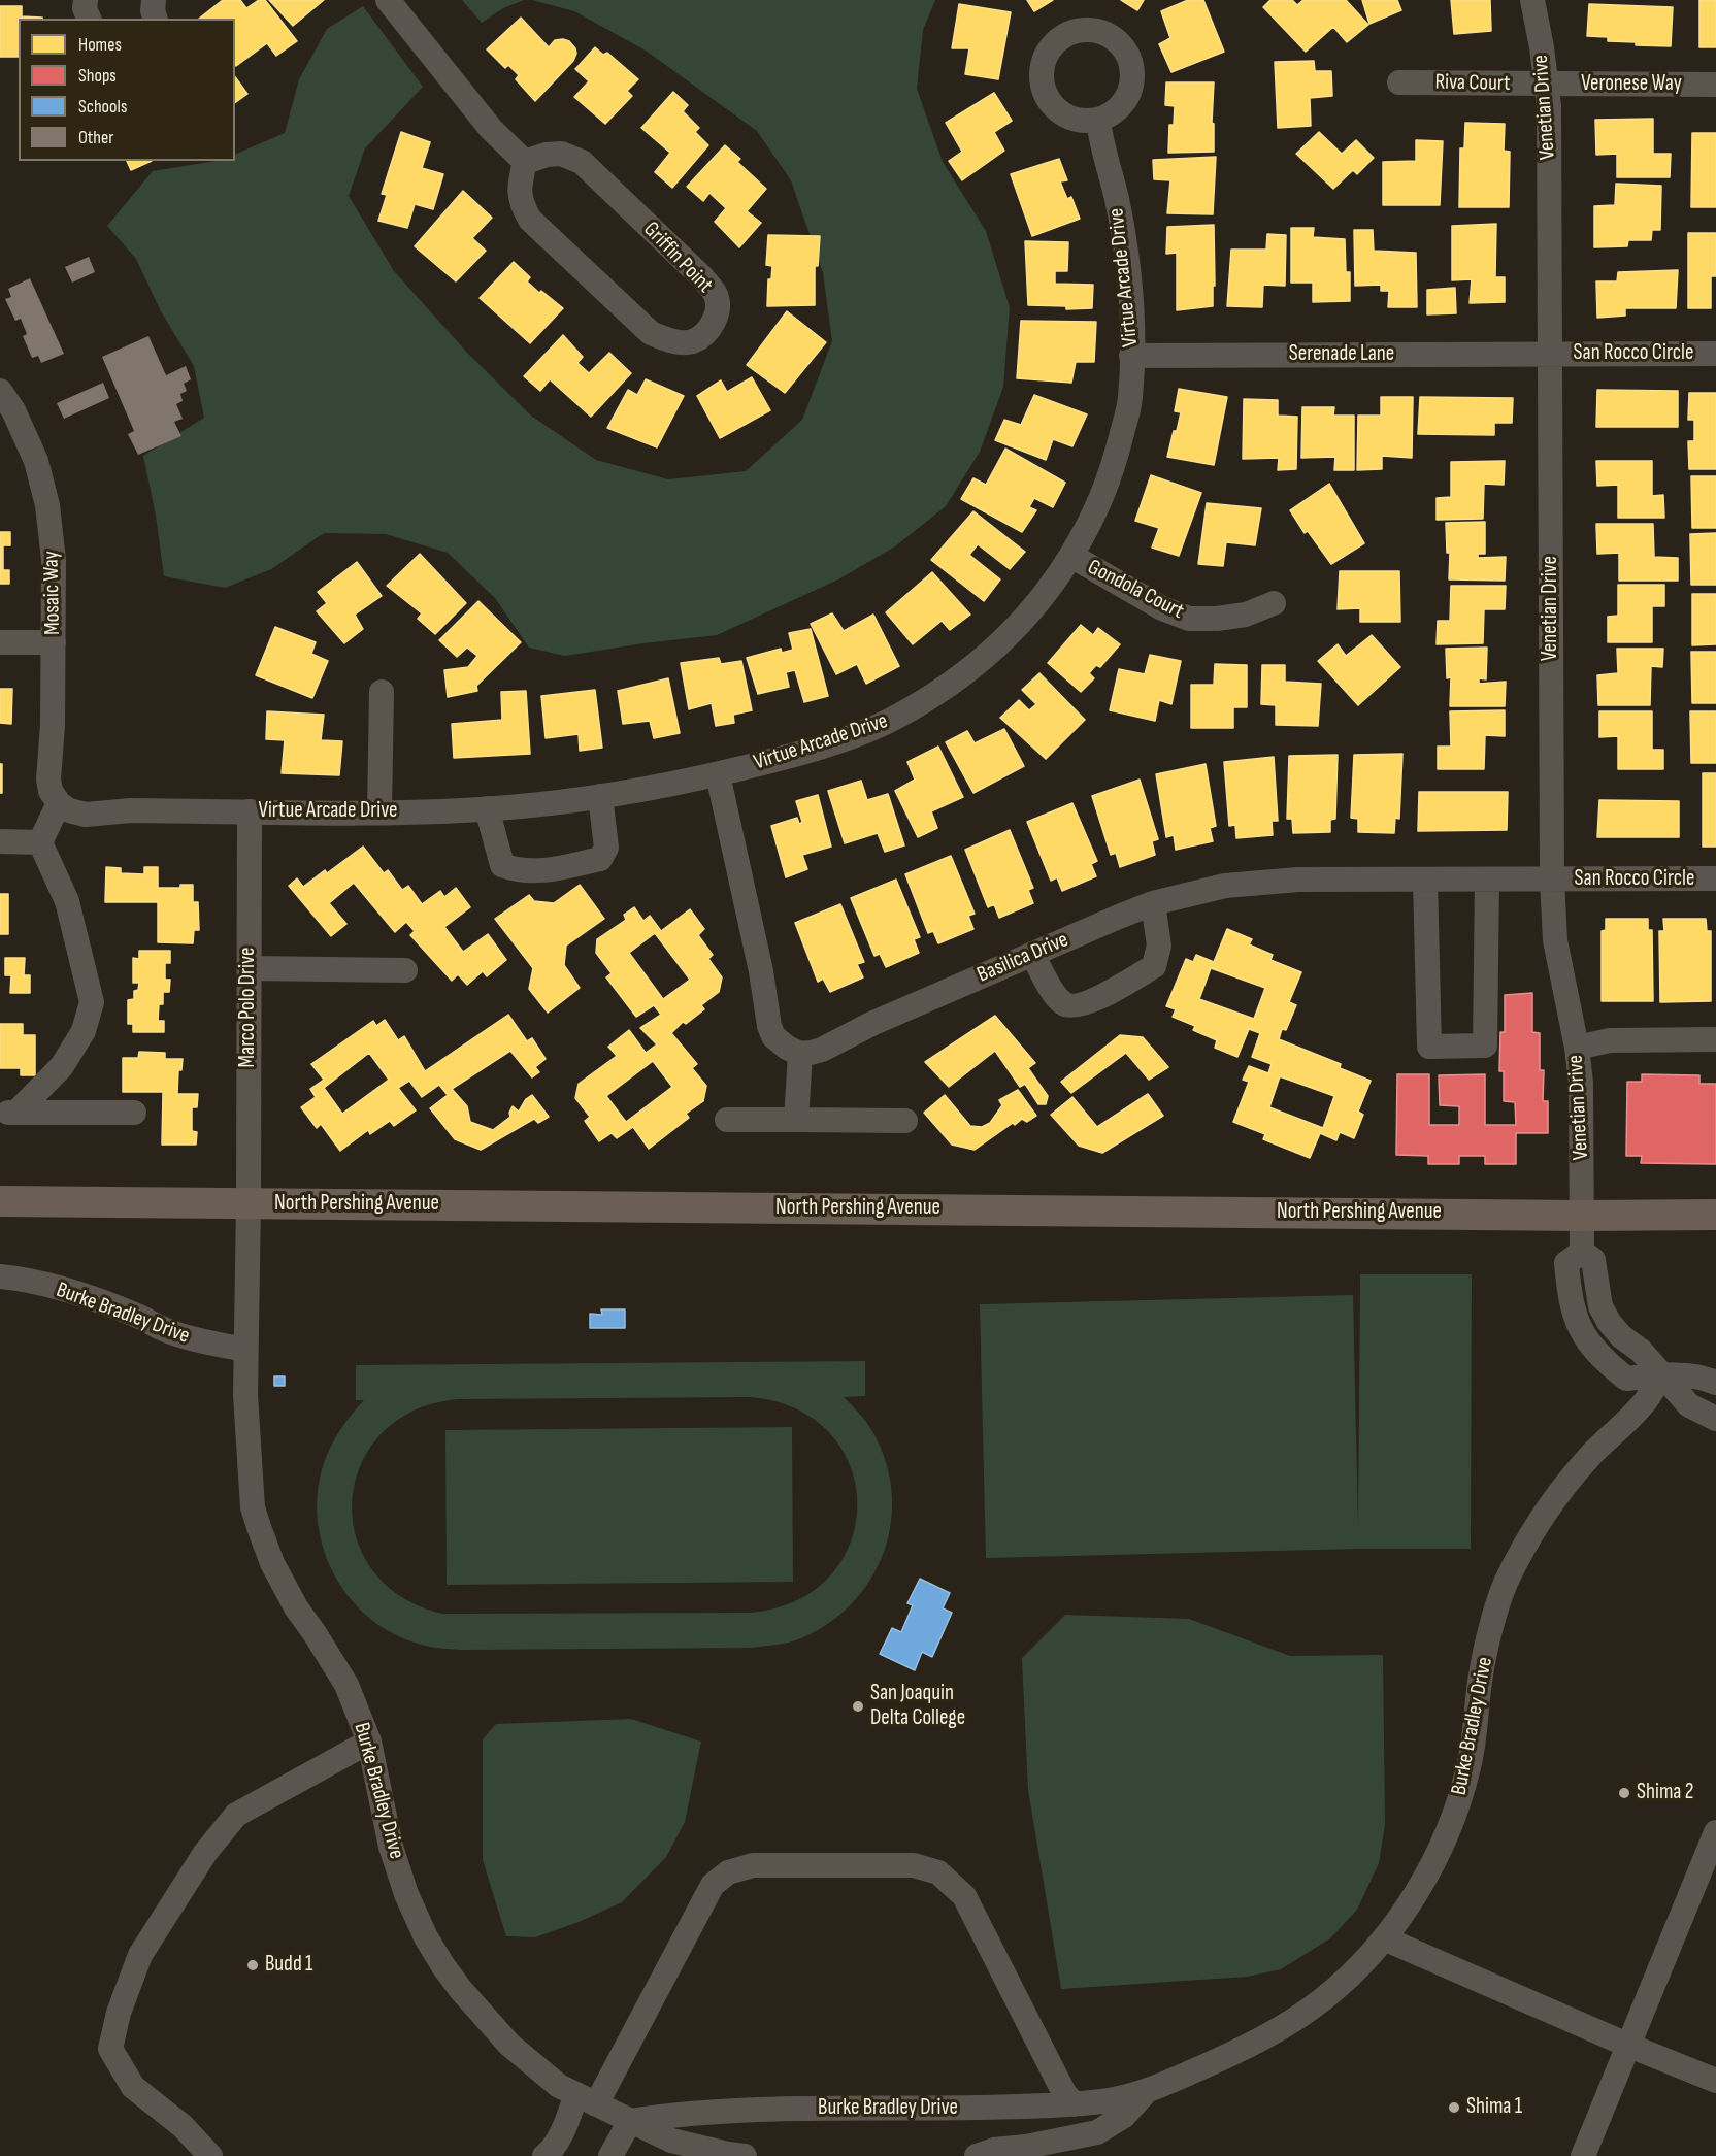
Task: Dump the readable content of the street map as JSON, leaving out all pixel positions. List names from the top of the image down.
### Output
{
  "streets": {
    "main road": ["North Pershing Avenue"],
    "street": [
      "Riva Court",
      "Veronese Way",
      "Venetian Drive",
      "Griffin Point",
      "Virtue Arcade Drive",
      "San Rocco Circle",
      "Serenade Lane",
      "Gondola Court",
      "Mosaic Way",
      "Basilica Drive",
      "Marco Polo Drive",
      "Burke Bradley Drive"
    ]
  },
  "crossings": [
    ["Riva Court", "Veronese Way"],
    ["Riva Court", "Venetian Drive"],
    ["Veronese Way", "Venetian Drive"],
    ["Venetian Drive", "San Rocco Circle"],
    ["Venetian Drive", "Serenade Lane"],
    ["Venetian Drive", "Basilica Drive"],
    ["Venetian Drive", "North Pershing Avenue"],
    ["Venetian Drive", "Burke Bradley Drive"],
    ["Virtue Arcade Drive", "Serenade Lane"],
    ["Virtue Arcade Drive", "Gondola Court"],
    ["Virtue Arcade Drive", "Mosaic Way"],
    ["Virtue Arcade Drive", "Marco Polo Drive"],
    ["San Rocco Circle", "Serenade Lane"],
    ["San Rocco Circle", "Basilica Drive"],
    ["Marco Polo Drive", "North Pershing Avenue"],
    ["Marco Polo Drive", "Burke Bradley Drive"],
    ["North Pershing Avenue", "Burke Bradley Drive"]
  ],
  "places": [
    "San Joaquin Delta College",
    "Shima 2",
    "Budd 1",
    "Shima 1"
  ],
  "legend": [
    "Homes",
    "Shops",
    "Schools",
    "Other"
  ]
}
